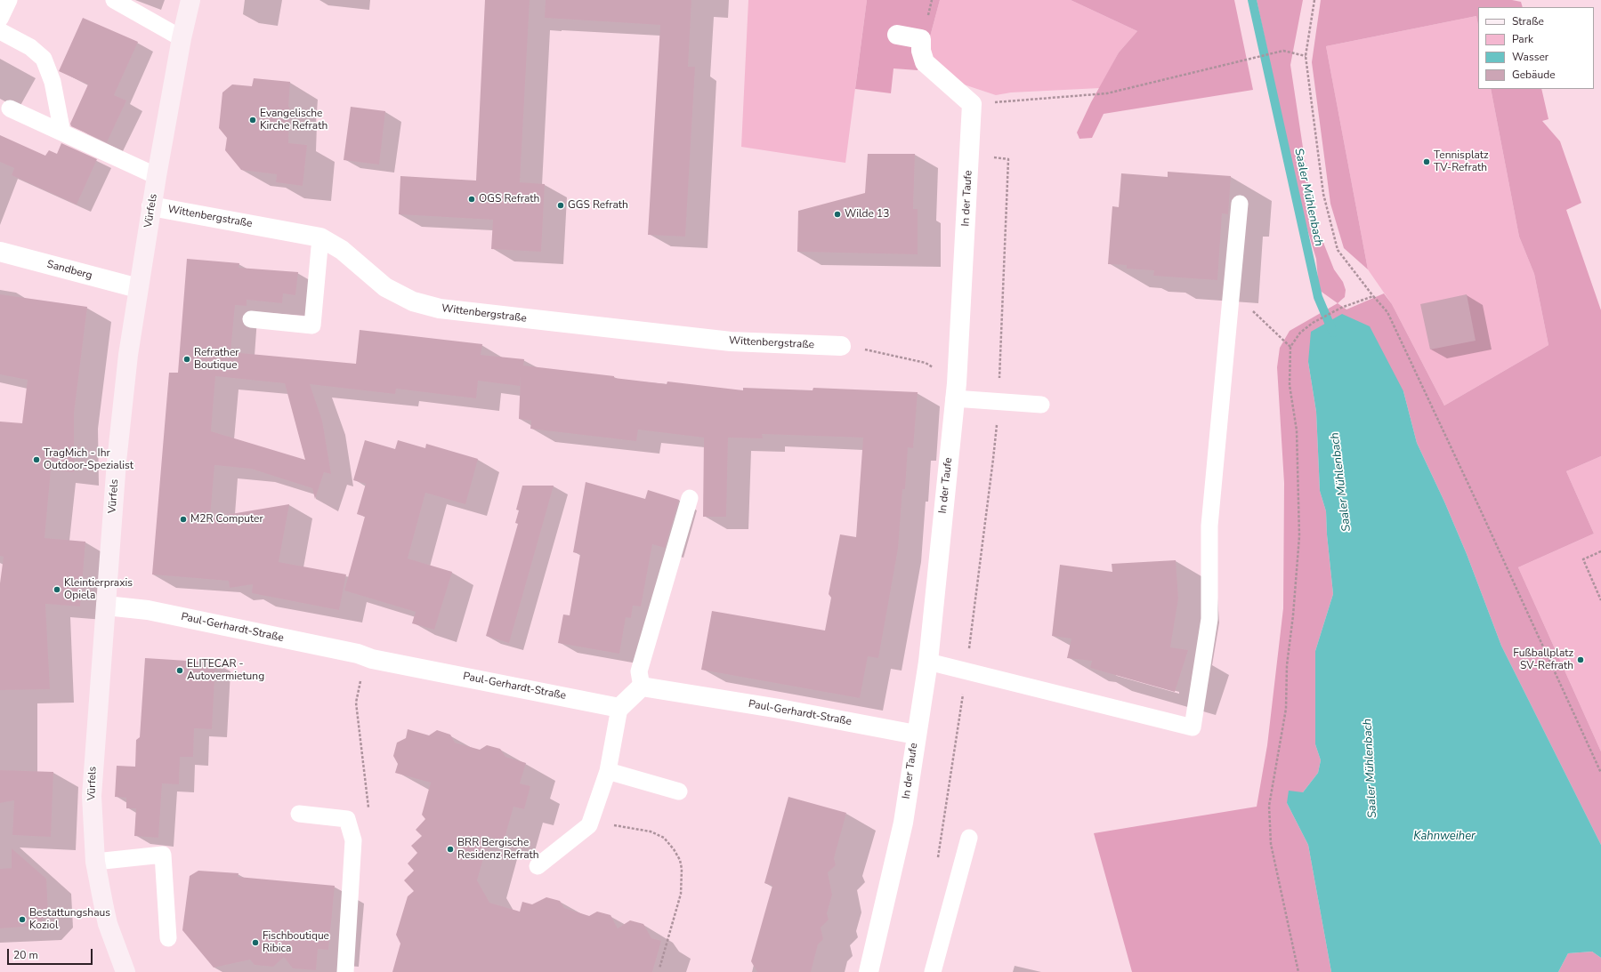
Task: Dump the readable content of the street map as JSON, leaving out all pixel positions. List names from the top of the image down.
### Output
{
  "streets": {
    "street": [
      "In der Taufe",
      "Vürfels",
      "Wittenbergstraße",
      "Sandberg",
      "Paul-Gerhardt-Straße"
    ]
  },
  "crossings": [
    ["In der Taufe", "Paul-Gerhardt-Straße"],
    ["Vürfels", "Wittenbergstraße"],
    ["Vürfels", "Sandberg"],
    ["Vürfels", "Paul-Gerhardt-Straße"]
  ],
  "water": ["Saaler Mühlenbach", "Kahnweiher"],
  "places": [
    "Evangelische Kirche Refrath",
    "Tennisplatz TV-Refrath",
    "OGS Refrath",
    "GGS Refrath",
    "Wilde 13",
    "Refrather Boutique",
    "TragMich - Ihr Outdoor-Spezialist",
    "M2R Computer",
    "Kleintierpraxis Opiela",
    "Fußballplatz SV-Refrath",
    "ELITECAR - Autovermietung",
    "BRR Bergische Residenz Refrath",
    "Bestattungshaus Koziol",
    "Fischboutique Ribica"
  ],
  "legend": [
    "Straße",
    "Park",
    "Wasser",
    "Gebäude"
  ],
  "scale_bar": "20 m"
}
